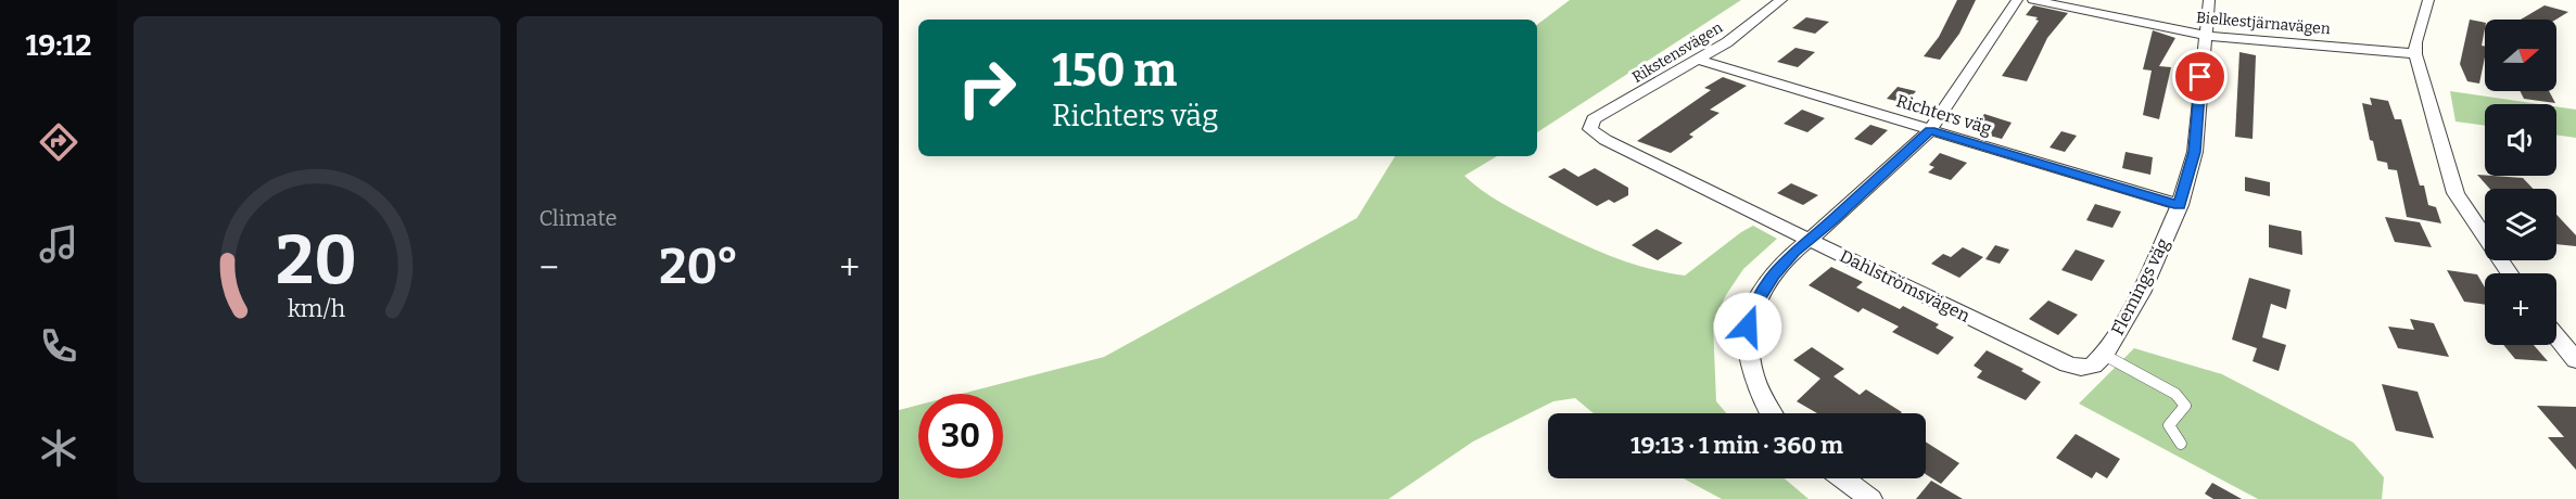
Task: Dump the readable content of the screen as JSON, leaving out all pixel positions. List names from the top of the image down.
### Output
{
  "streets": {
    "street": [
      "Bielkestjärnavägen",
      "Rikstensvägen",
      "Richters väg",
      "Dahlströmsvägen",
      "Flemings väg"
    ]
  },
  "crossings": [
    ["Bielkestjärnavägen", "Flemings väg"],
    ["Rikstensvägen", "Richters väg"],
    ["Rikstensvägen", "Dahlströmsvägen"],
    ["Richters väg", "Flemings väg"],
    ["Dahlströmsvägen", "Flemings väg"]
  ],
  "north": "right",
  "page": {
    "tabs": "19:12",
    "tile": "Climate",
    "map_buttons": "+",
    "turn": ["150 m", "Richters väg"],
    "heat": ["−", "20°", "+"],
    "limit": "30",
    "trip": "19:13 · 1 min · 360 m",
    "gauge": ["20", "km/h"]
  }
}
